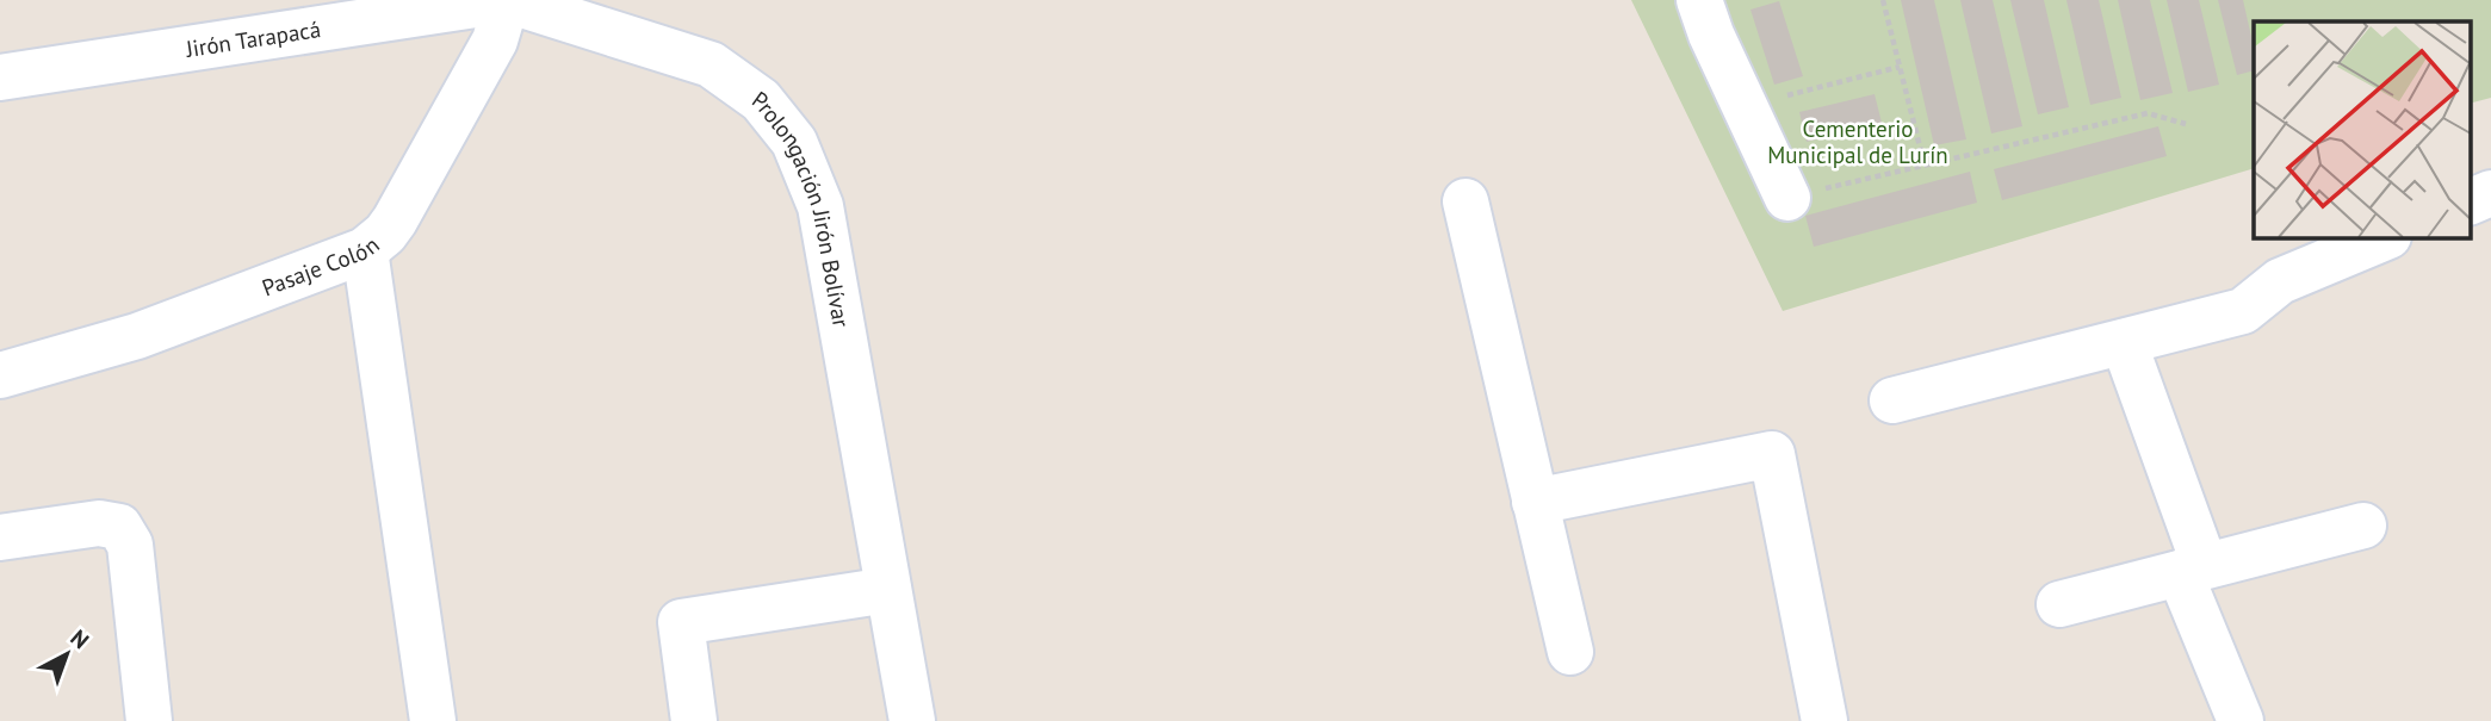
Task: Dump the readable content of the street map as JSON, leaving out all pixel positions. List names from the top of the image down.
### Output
{
  "streets": {
    "street": ["Jirón Tarapacá", "Prolongación Jirón Bolívar", "Pasaje Colón"]
  },
  "crossings": [
    ["Jirón Tarapacá", "Prolongación Jirón Bolívar"],
    ["Jirón Tarapacá", "Pasaje Colón"],
    ["Prolongación Jirón Bolívar", "Pasaje Colón"]
  ],
  "parks": ["Cementerio Municipal de Lurín"],
  "north": "top right"
}
